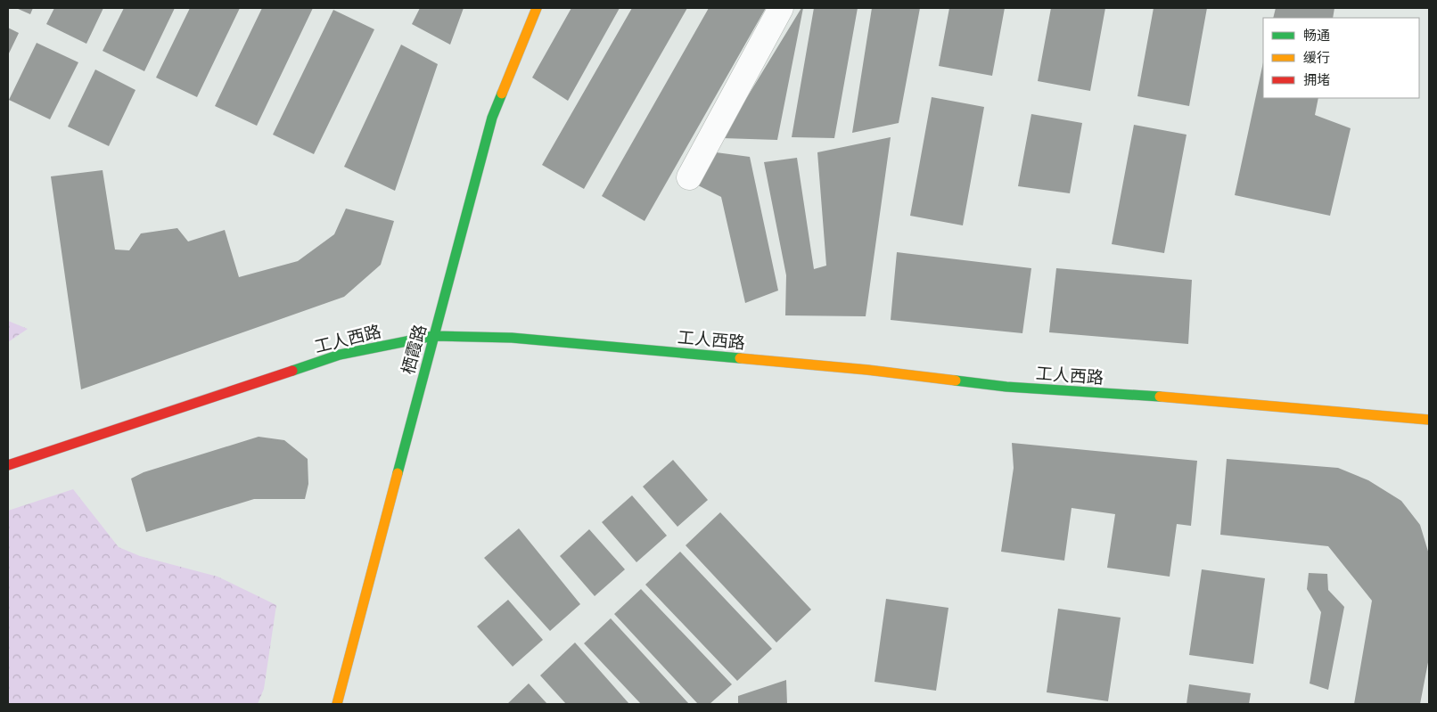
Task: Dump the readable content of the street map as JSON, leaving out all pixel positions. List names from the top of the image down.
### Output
{
  "streets": {
    "main road": ["工人西路", "栖霞路"]
  },
  "crossings": [
    ["工人西路", "栖霞路"]
  ],
  "legend": ["畅通", "缓行", "拥堵"]
}
